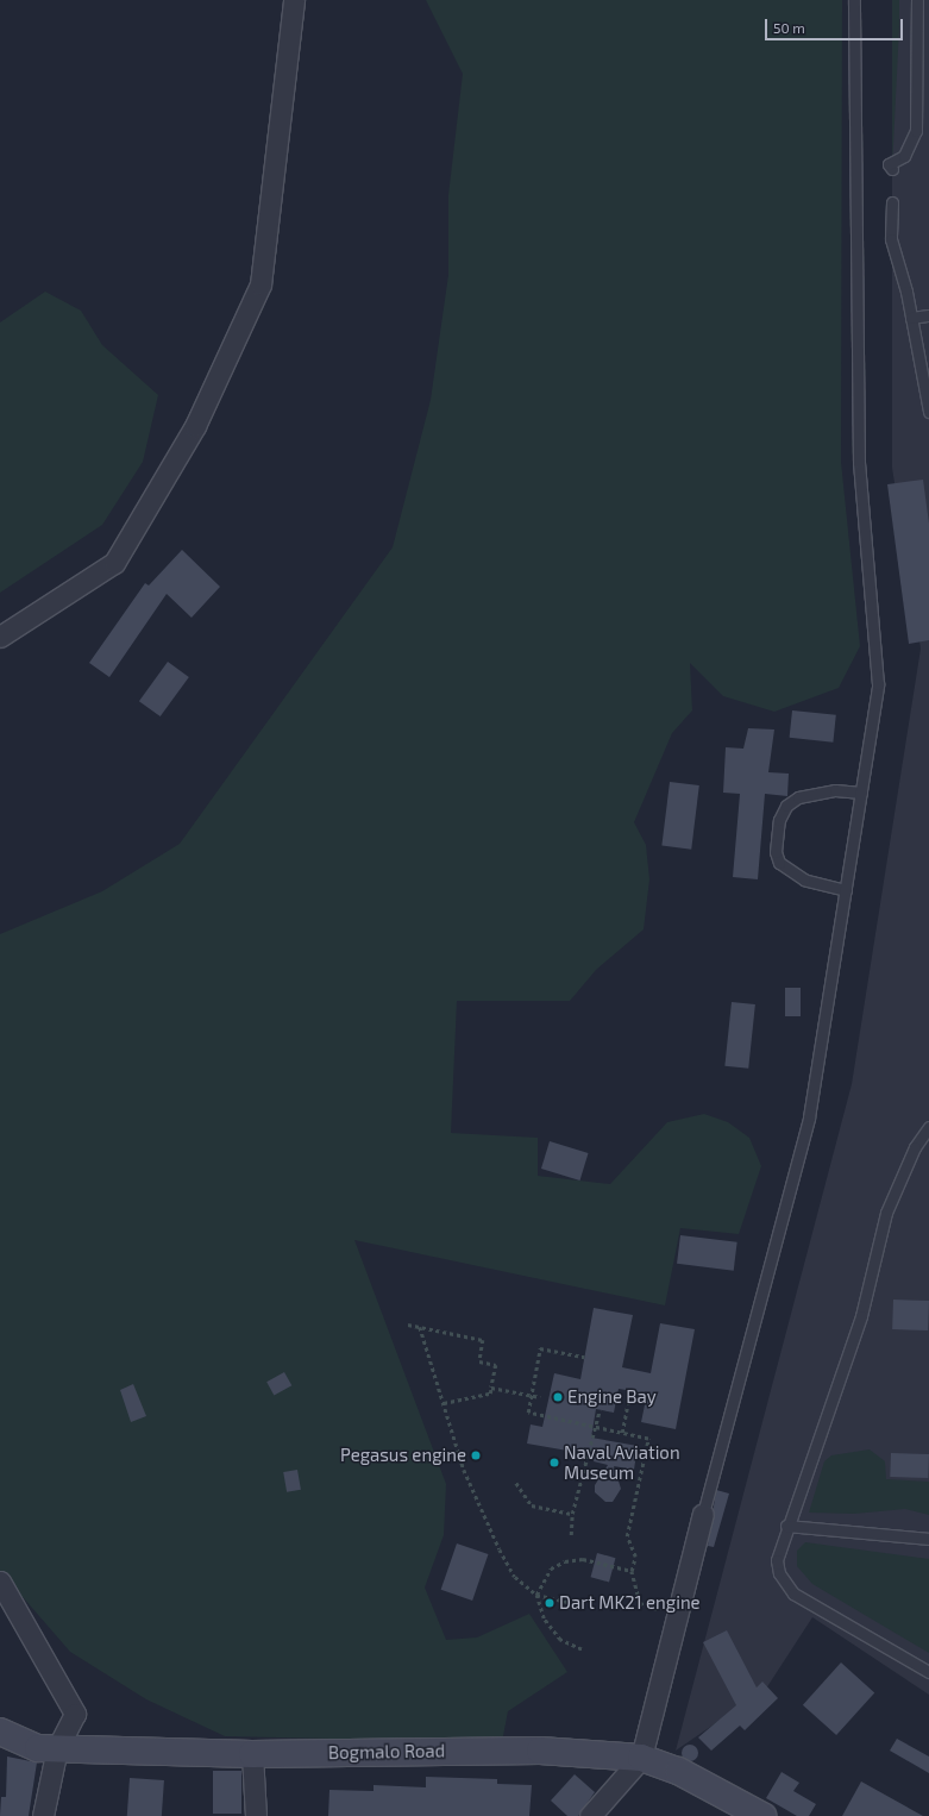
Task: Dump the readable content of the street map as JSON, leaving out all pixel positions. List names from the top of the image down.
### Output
{
  "streets": {
    "street": ["Bogmalo Road"]
  },
  "places": [
    "Engine Bay",
    "Pegasus engine",
    "Naval Aviation Museum",
    "Dart MK21 engine"
  ],
  "scale_bar": "50 m"
}
